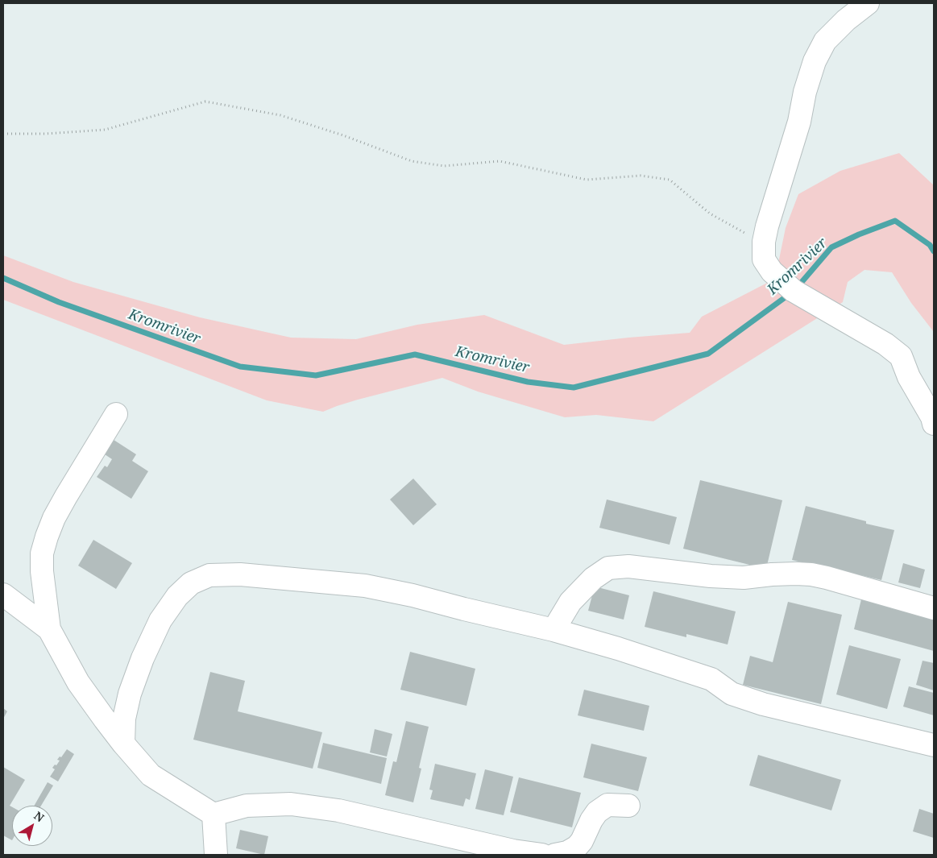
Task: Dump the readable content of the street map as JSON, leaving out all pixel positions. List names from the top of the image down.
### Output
{
  "water": ["Kromrivier"],
  "north": "top right"
}
